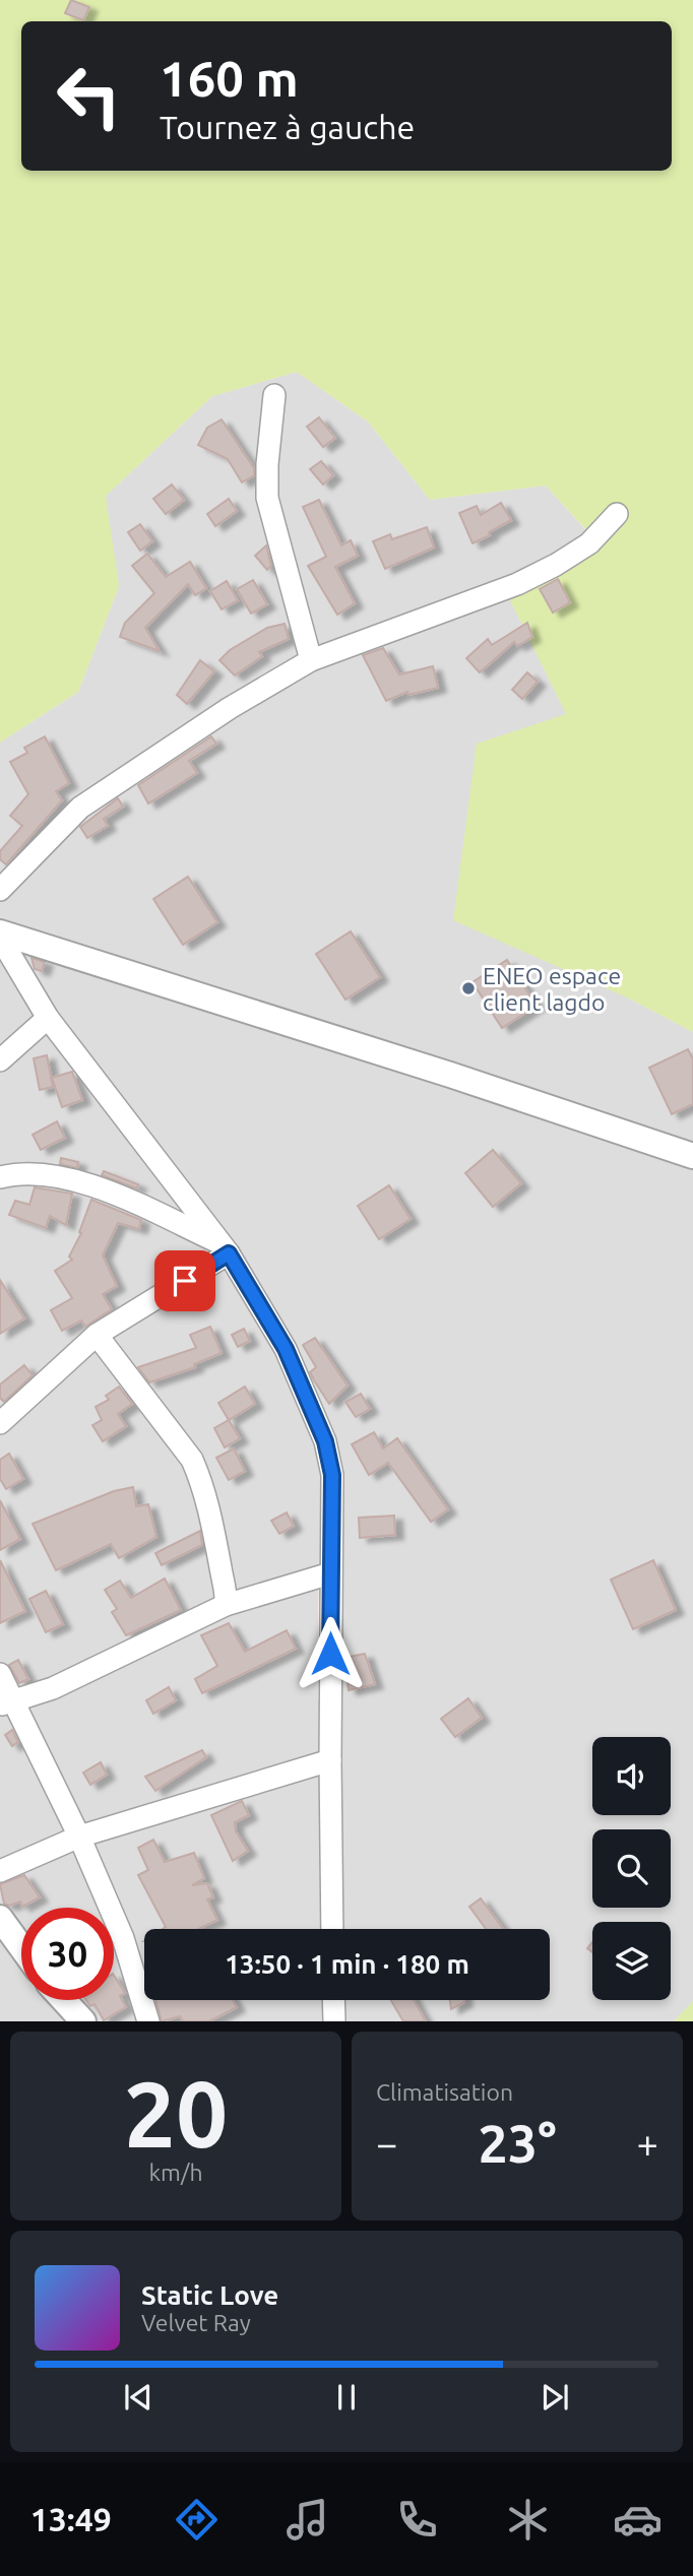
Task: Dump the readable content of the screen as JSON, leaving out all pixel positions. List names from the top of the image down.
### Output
{
  "places": ["ENEO espace client lagdo"],
  "page": {
    "turn": ["160 m", "Tournez à gauche"],
    "limit": "30",
    "trip": "13:50 · 1 min · 180 m",
    "tile": [
      ["20", "km/h"],
      "Climatisation"
    ],
    "heat": ["−", "23°", "+"],
    "song": ["Static Love", "Velvet Ray"],
    "tabs": "13:49"
  }
}
